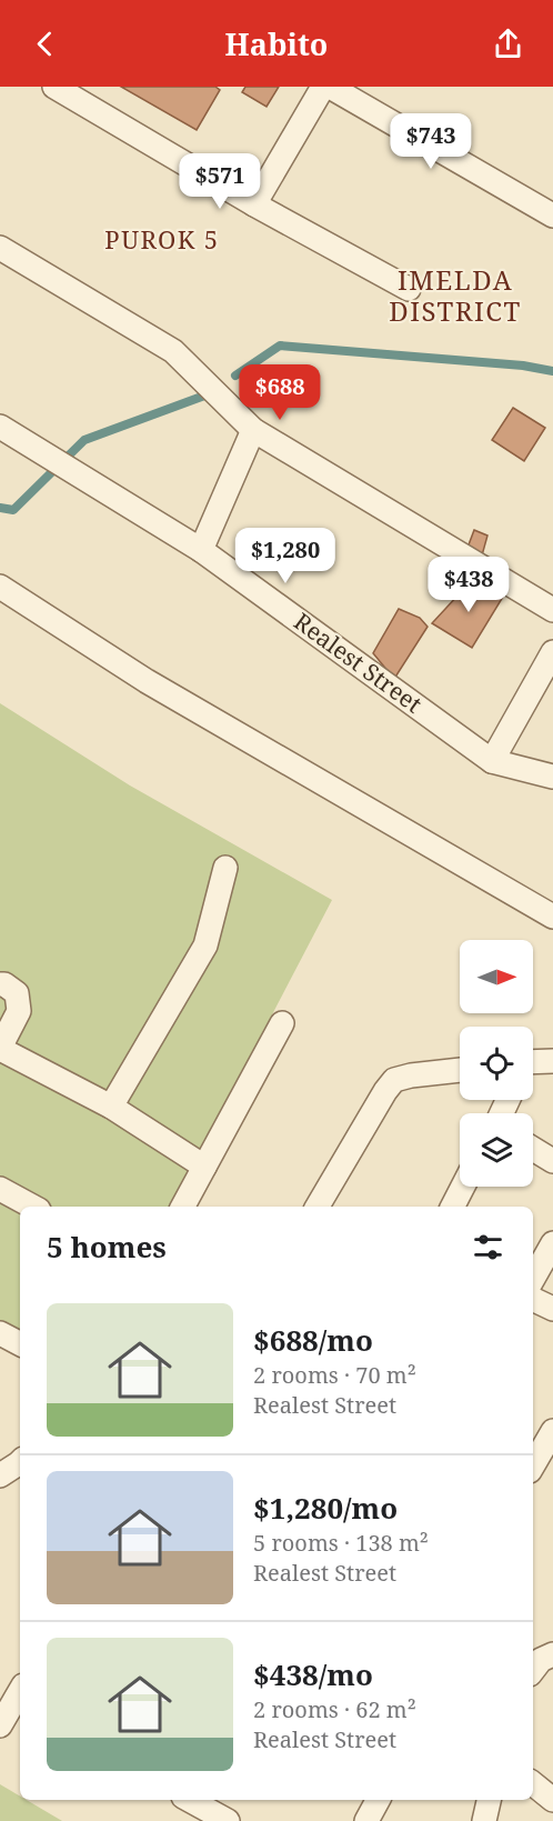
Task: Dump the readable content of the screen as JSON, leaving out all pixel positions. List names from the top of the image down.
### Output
{
  "streets": {
    "street": ["Realest Street"]
  },
  "districts": ["PUROK 5", "IMELDA DISTRICT"],
  "north": "right",
  "page": {
    "header": "Habito",
    "price": [
      "$743",
      "$571",
      "$688",
      "$1,280",
      "$438"
    ],
    "heading": "5 homes",
    "list": [
      {
        "name": "$688/mo",
        "note": "2 rooms · 70 m² · Realest Street"
      },
      {
        "name": "$1,280/mo",
        "note": "5 rooms · 138 m² · Realest Street"
      },
      {
        "name": "$438/mo",
        "note": "2 rooms · 62 m² · Realest Street"
      }
    ]
  }
}
